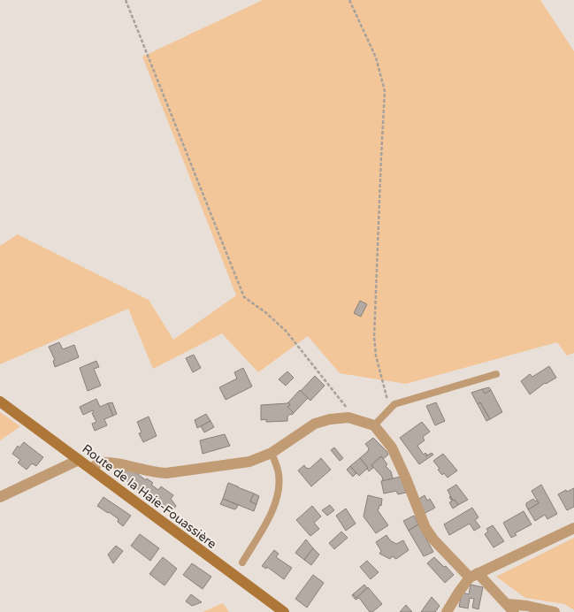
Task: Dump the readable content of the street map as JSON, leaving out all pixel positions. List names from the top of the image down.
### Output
{
  "streets": {
    "street": ["Route de la Haie-Fouassière"]
  }
}
